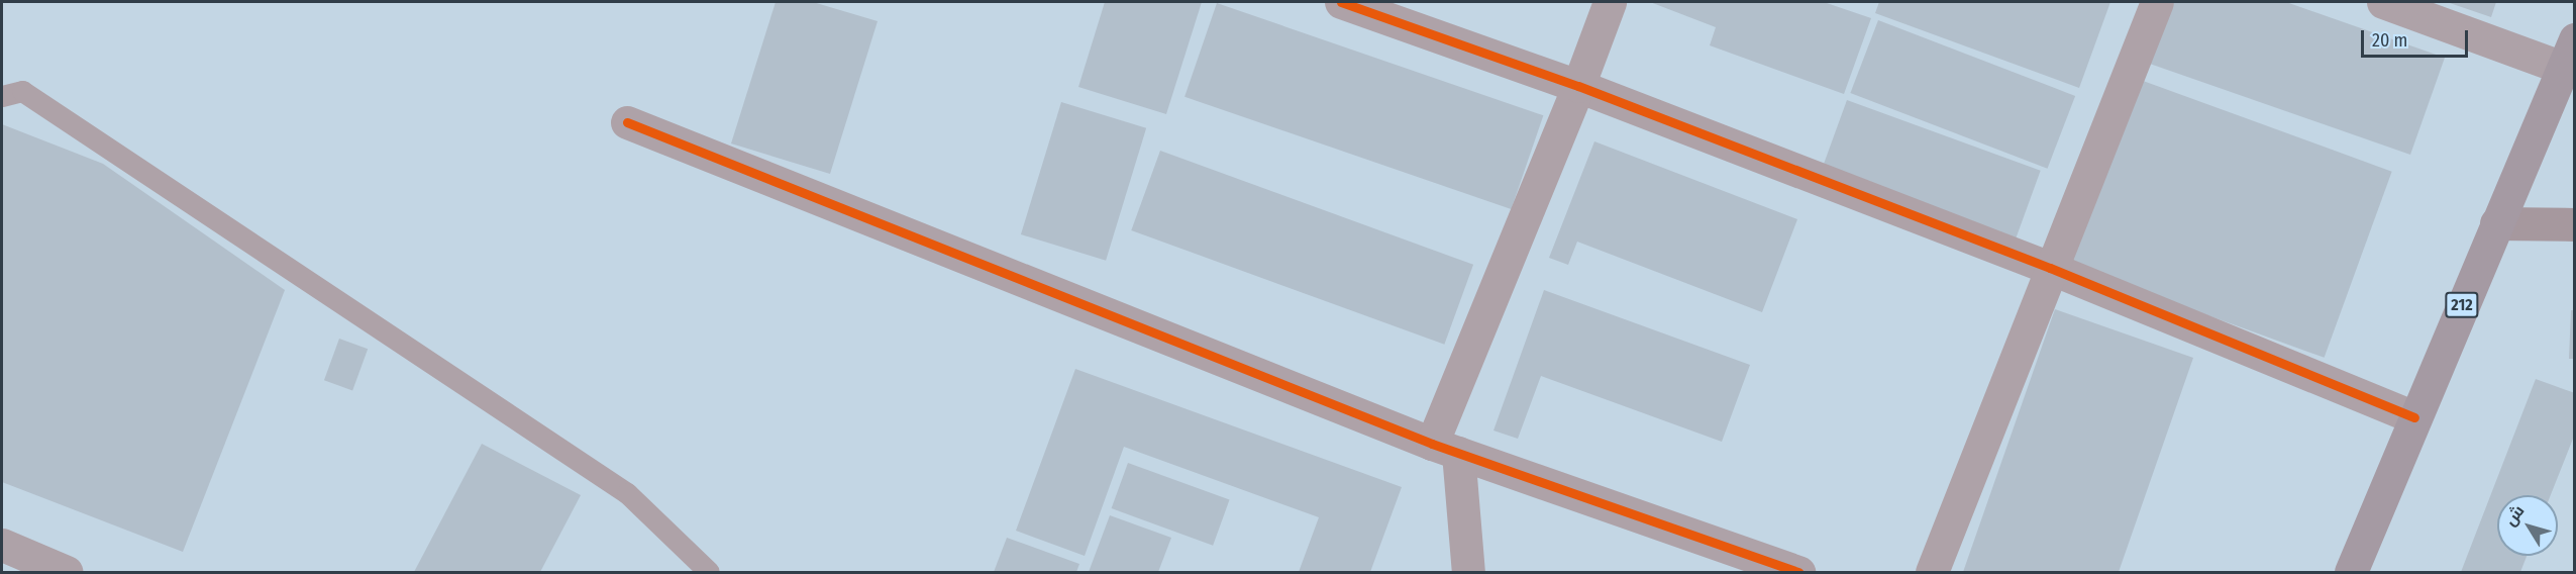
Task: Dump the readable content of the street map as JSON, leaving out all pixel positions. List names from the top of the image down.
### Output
{
  "streets": {
    "main road": ["212"]
  },
  "scale_bar": "20 m",
  "north": "top left"
}
